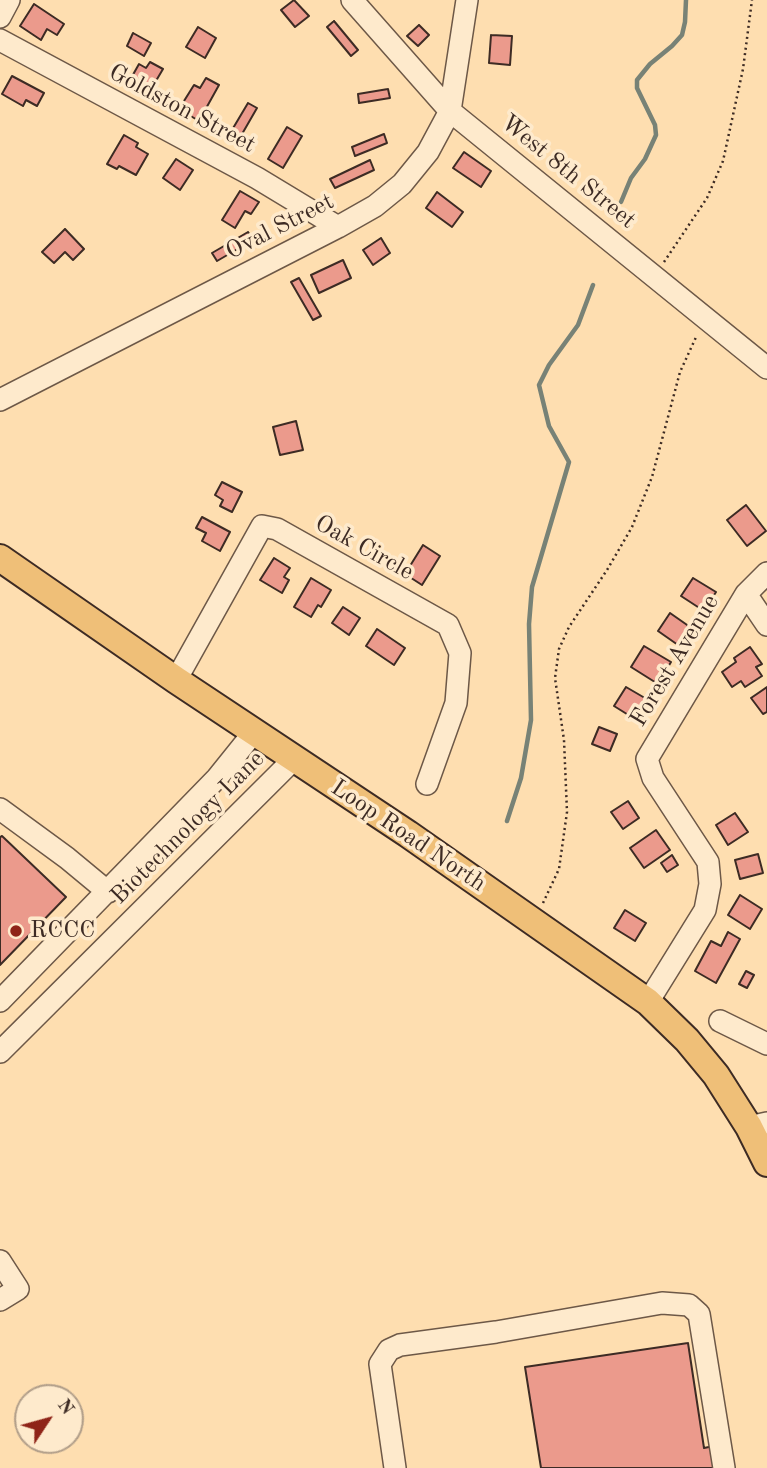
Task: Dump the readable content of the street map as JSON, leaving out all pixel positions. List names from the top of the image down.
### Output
{
  "streets": {
    "main road": ["Loop Road North"],
    "street": [
      "Goldston Street",
      "West 8th Street",
      "Oval Street",
      "Oak Circle",
      "Forest Avenue",
      "Biotechnology Lane"
    ]
  },
  "crossings": [
    ["Goldston Street", "Oval Street"],
    ["West 8th Street", "Oval Street"],
    ["Oak Circle", "Loop Road North"],
    ["Forest Avenue", "Loop Road North"],
    ["Biotechnology Lane", "Loop Road North"]
  ],
  "places": ["RCCC"],
  "north": "top right"
}
